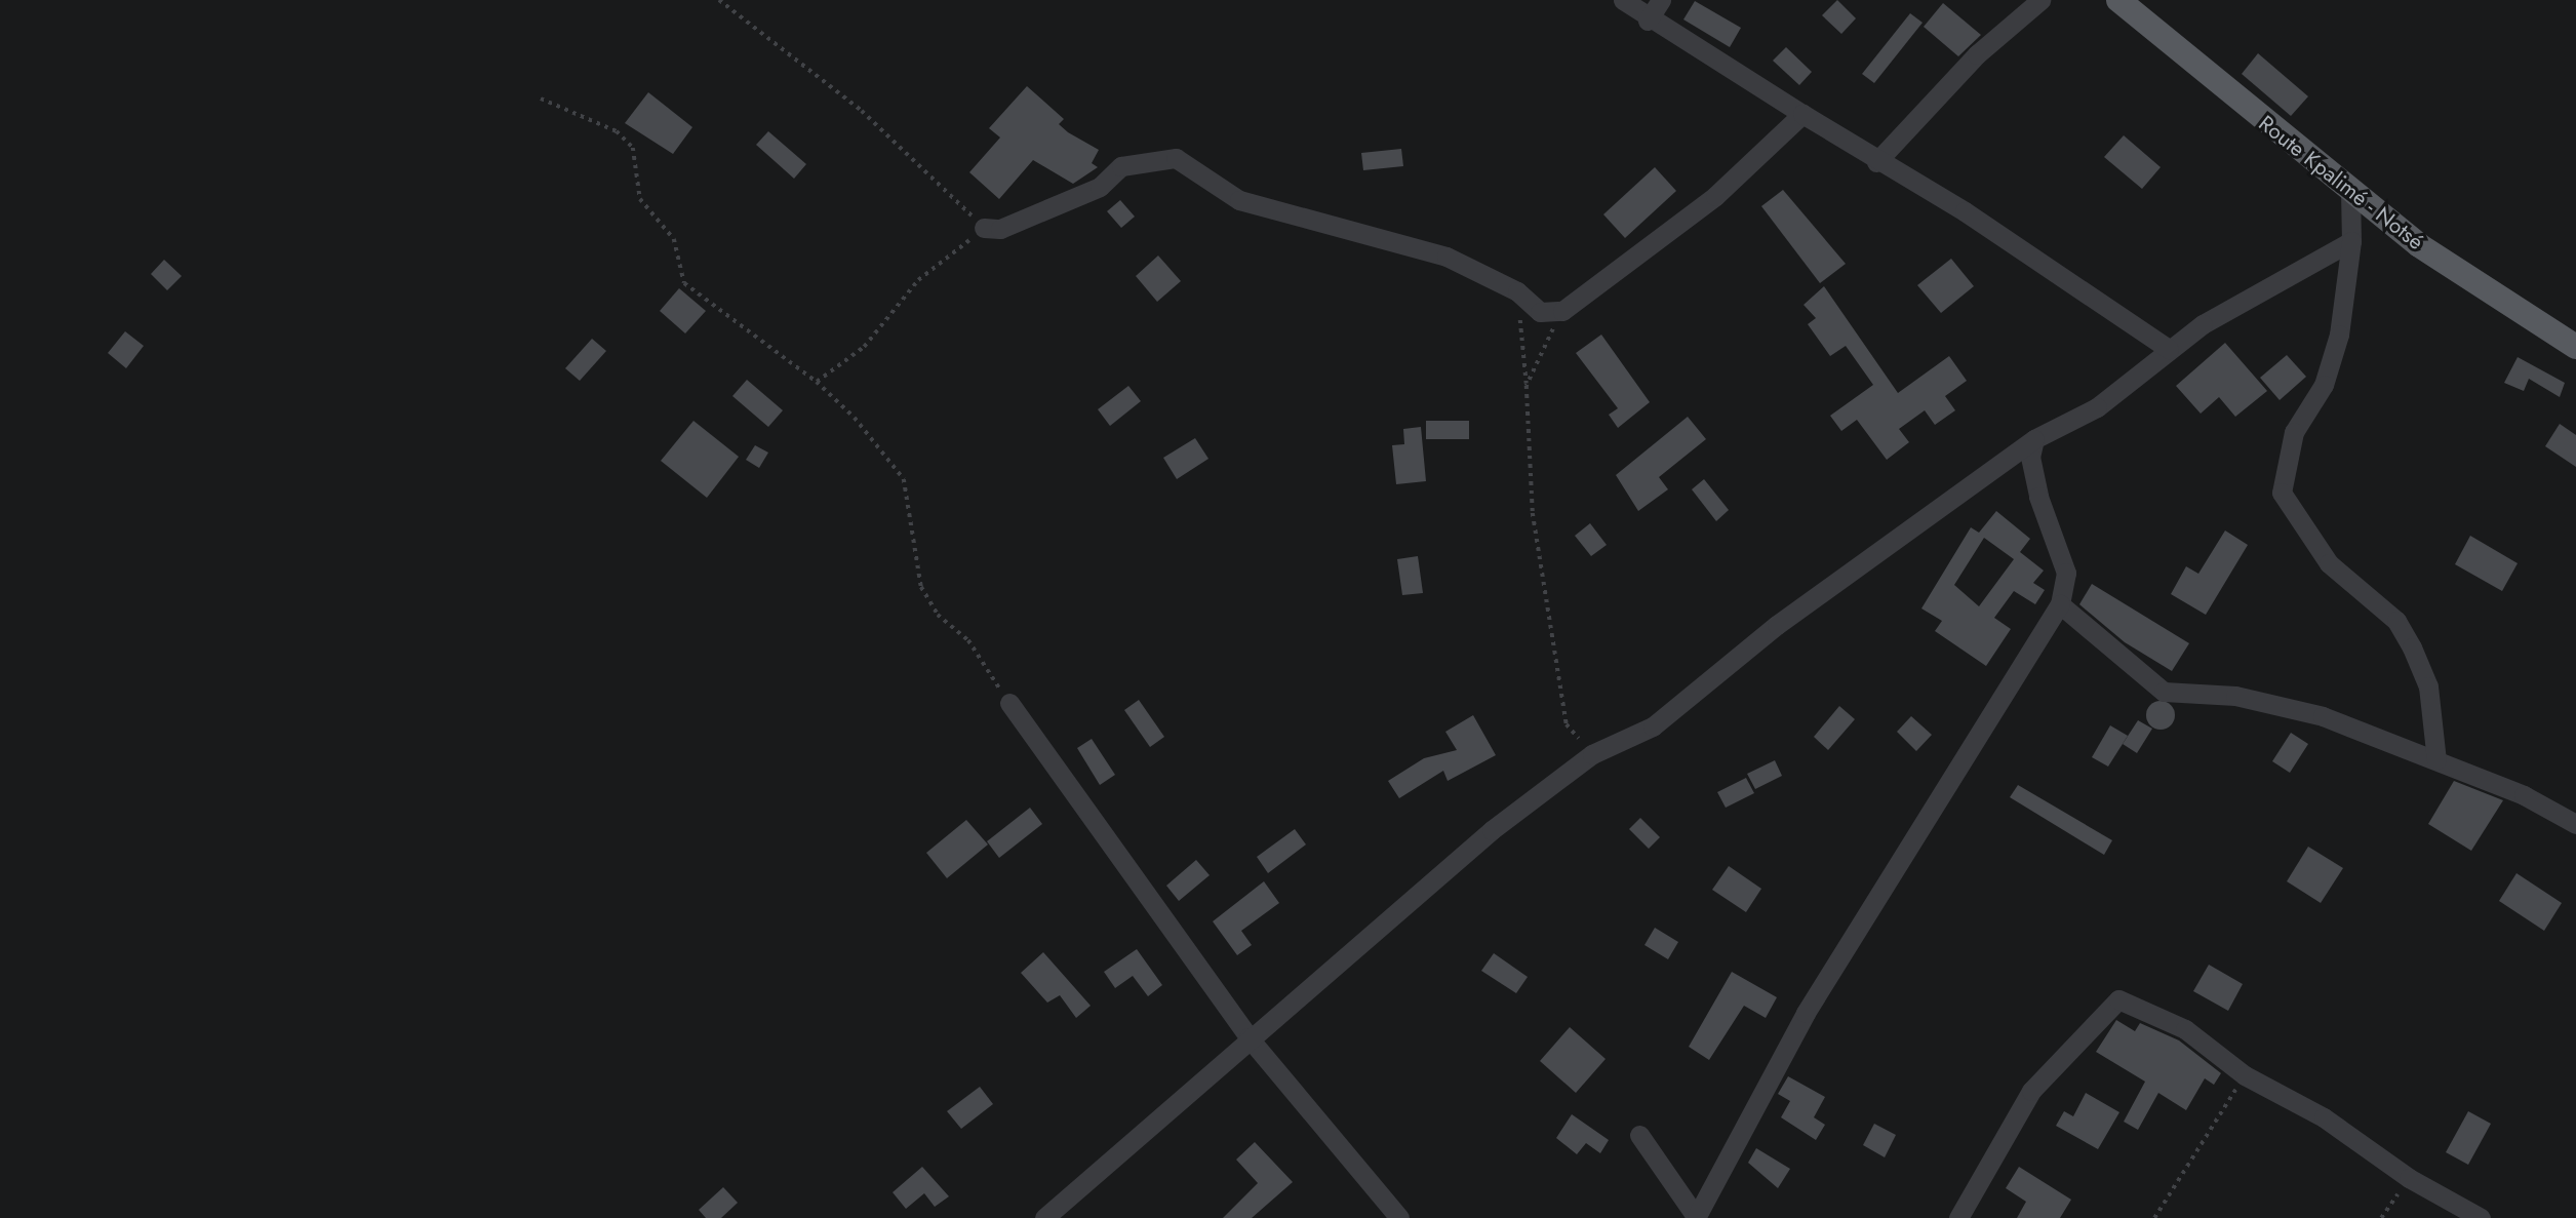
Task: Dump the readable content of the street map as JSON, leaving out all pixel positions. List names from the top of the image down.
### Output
{
  "streets": {
    "main road": ["Route Kpalimé - Notsé"]
  }
}
